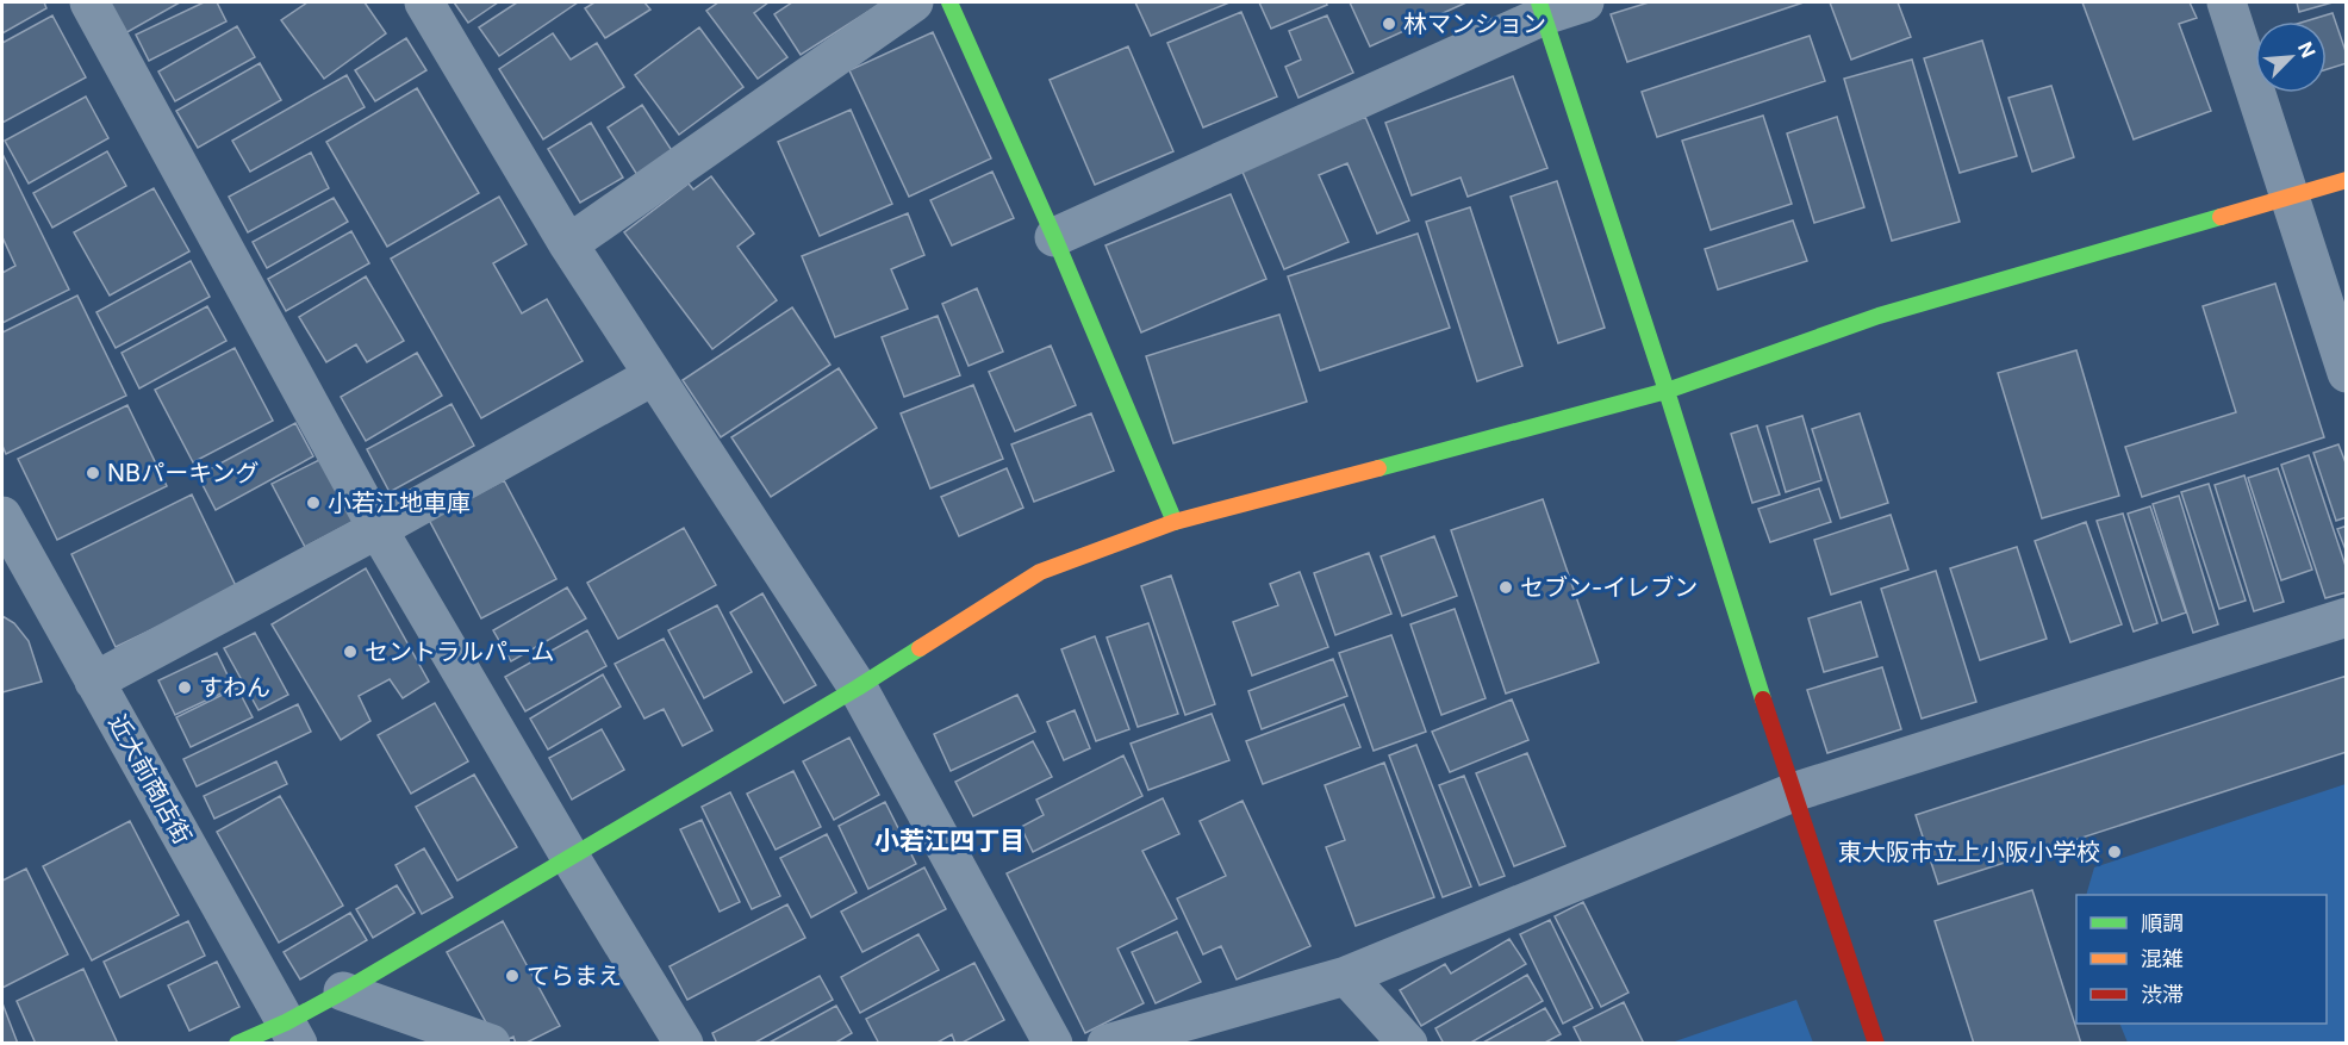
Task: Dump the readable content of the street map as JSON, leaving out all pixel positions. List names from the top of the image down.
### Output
{
  "streets": {
    "street": ["近大前商店街"]
  },
  "districts": ["小若江四丁目"],
  "places": [
    "林マンション",
    "NBパーキング",
    "小若江地車庫",
    "セブン-イレブン",
    "セントラルパーム",
    "すわん",
    "東大阪市立上小阪小学校",
    "てらまえ"
  ],
  "legend": ["順調", "混雑", "渋滞"],
  "north": "top right"
}
